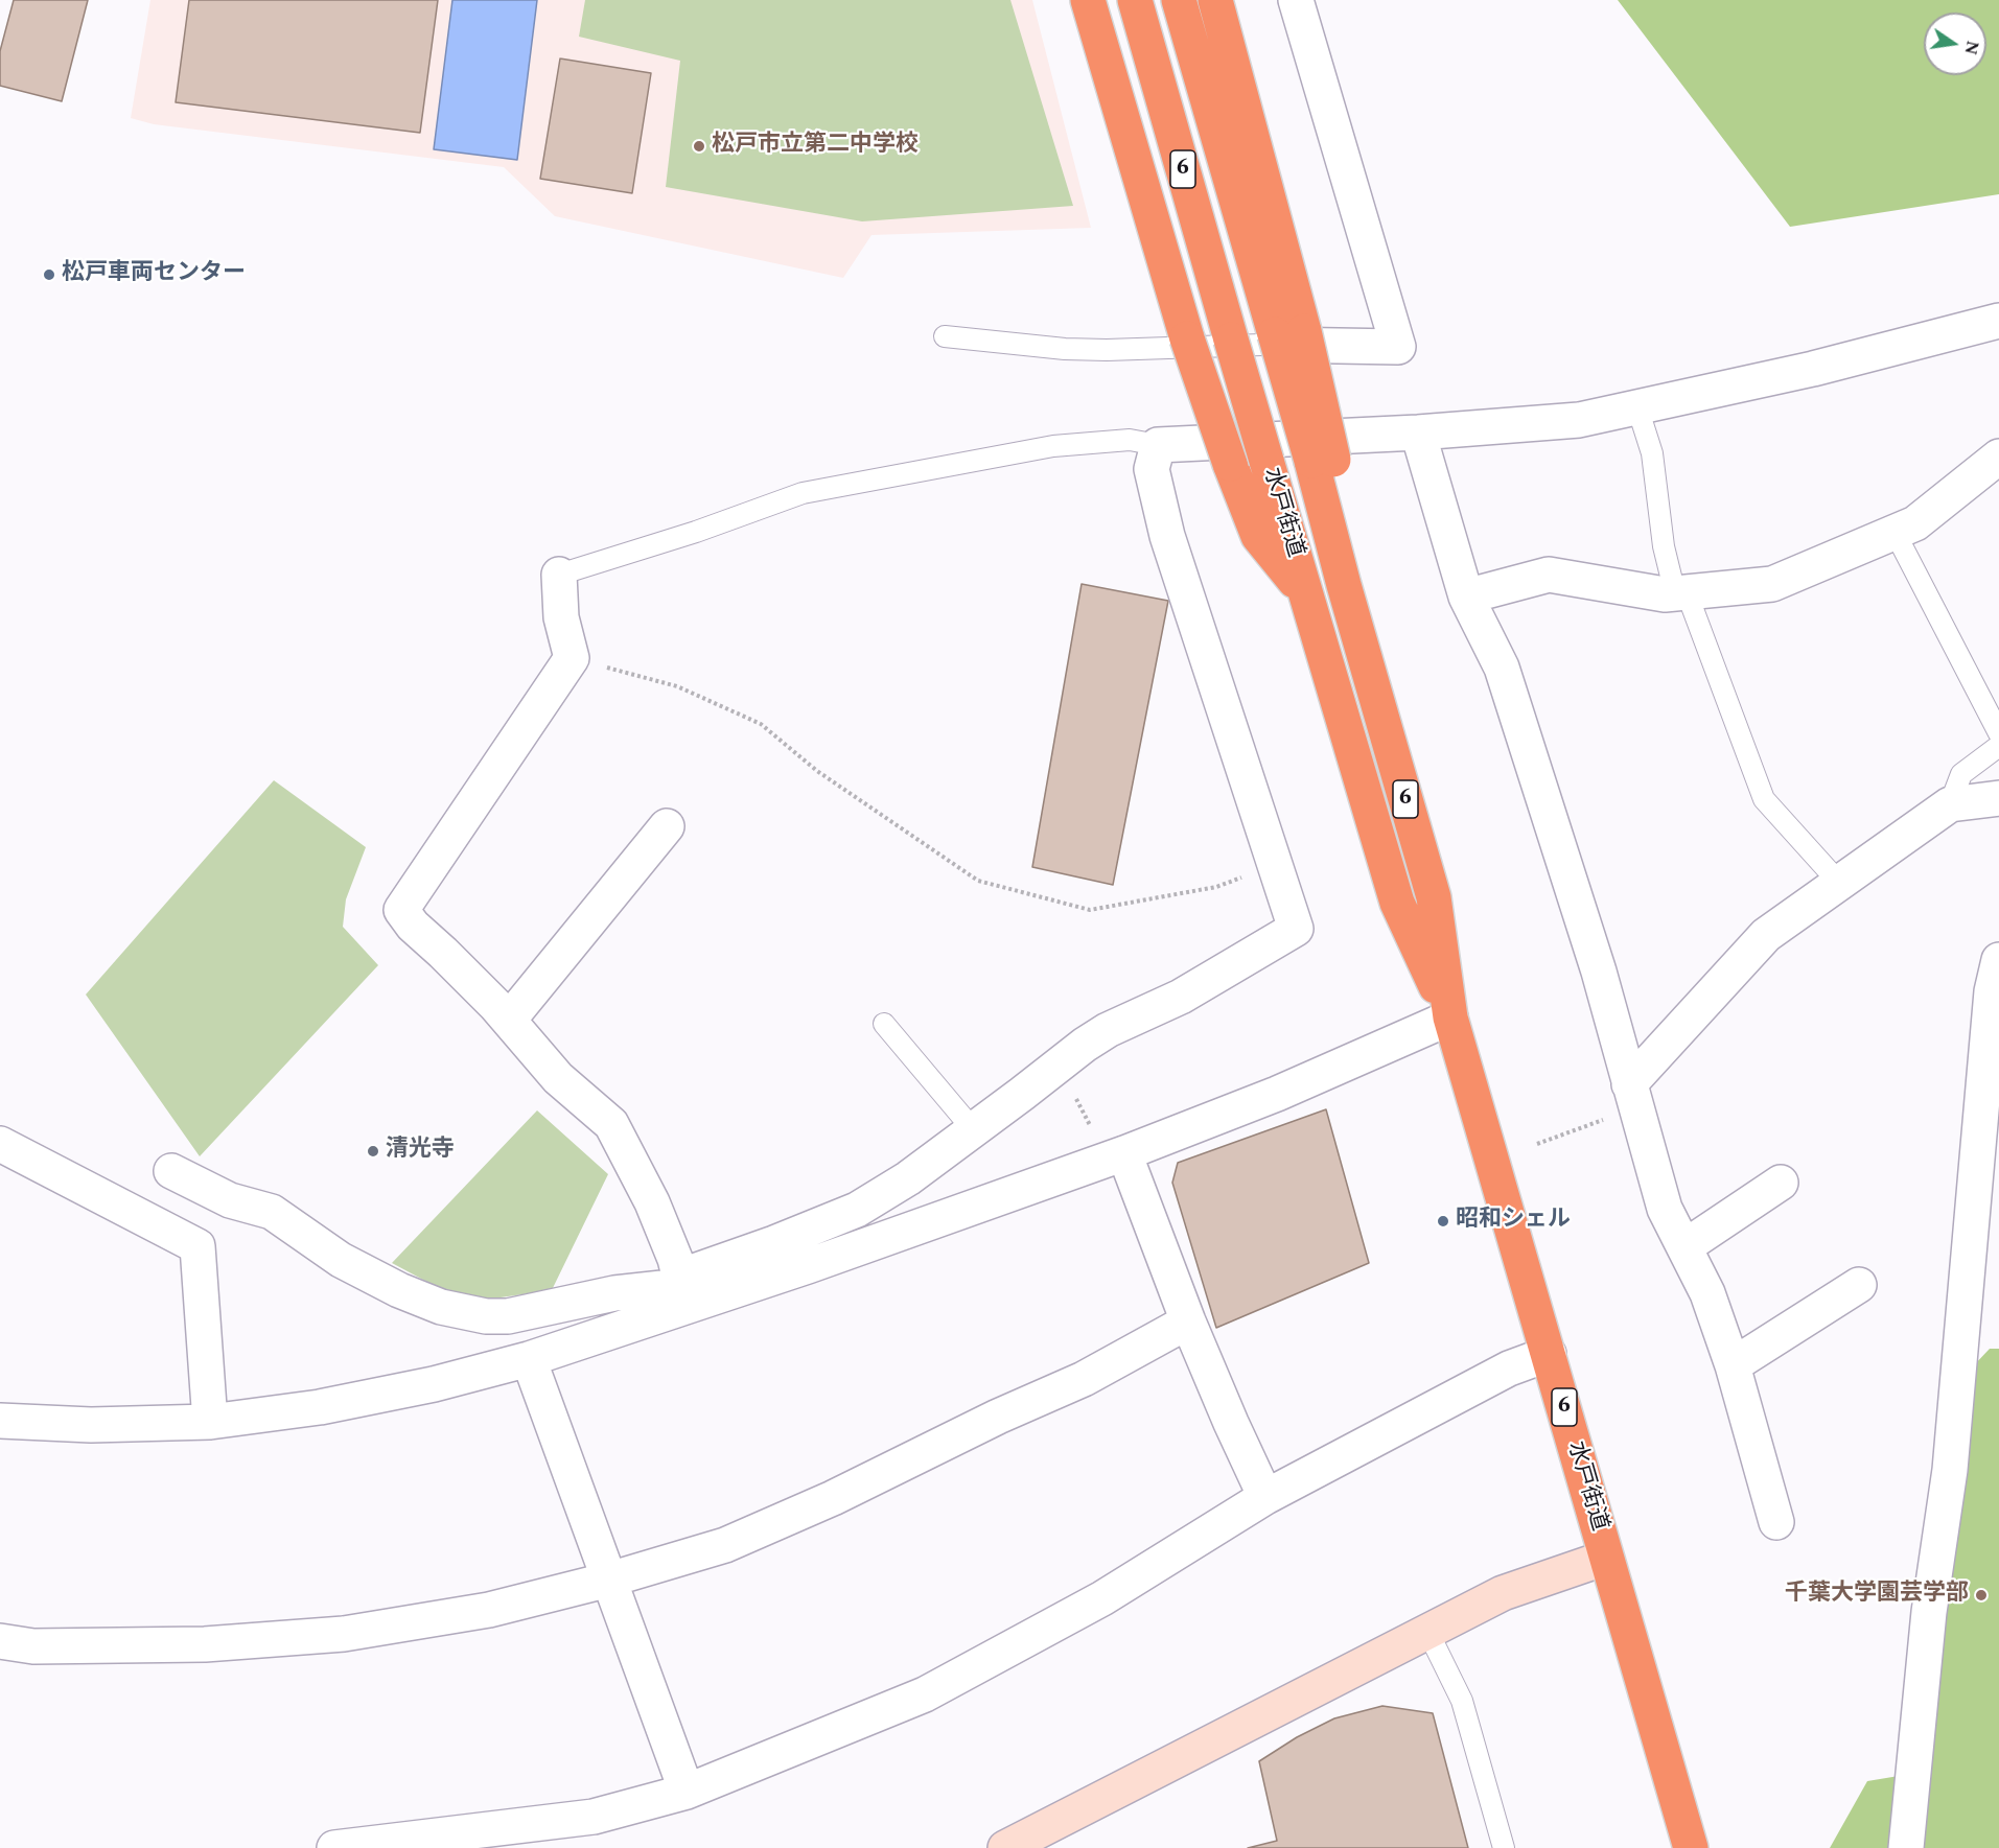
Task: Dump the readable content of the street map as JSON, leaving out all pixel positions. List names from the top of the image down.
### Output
{
  "streets": {
    "highway": ["6", "水戸街道"]
  },
  "places": [
    "松戸市立第二中学校",
    "松戸車両センター",
    "清光寺",
    "昭和シェル",
    "千葉大学園芸学部"
  ],
  "north": "right"
}
